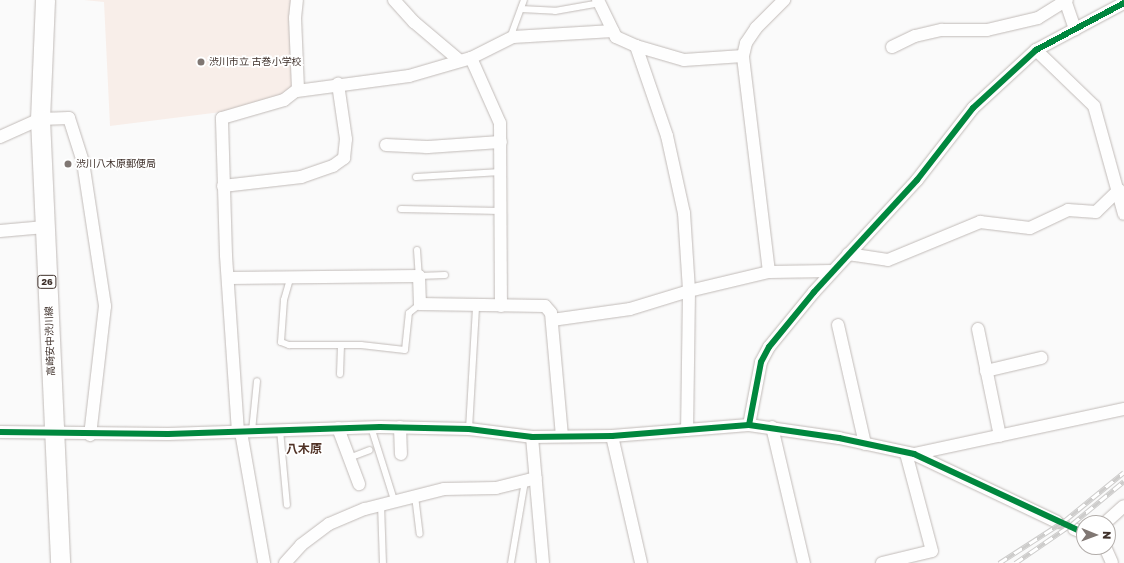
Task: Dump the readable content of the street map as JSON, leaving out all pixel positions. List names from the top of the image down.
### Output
{
  "streets": {
    "main road": ["26", "高崎安中渋川線"]
  },
  "districts": ["八木原"],
  "places": ["渋川市立 古巻小学校", "渋川八木原郵便局"],
  "north": "right"
}
